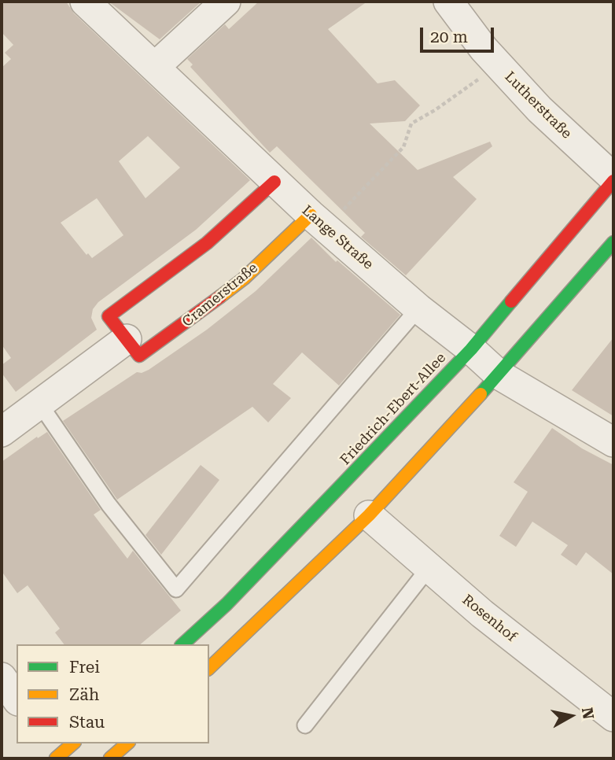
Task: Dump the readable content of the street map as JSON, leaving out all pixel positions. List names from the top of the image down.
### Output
{
  "streets": {
    "main road": ["Cramerstraße", "Friedrich-Ebert-Allee"],
    "street": ["Lutherstraße", "Lange Straße", "Rosenhof"]
  },
  "crossings": [
    ["Lutherstraße", "Friedrich-Ebert-Allee"],
    ["Lange Straße", "Cramerstraße"],
    ["Lange Straße", "Friedrich-Ebert-Allee"]
  ],
  "legend": ["Frei", "Zäh", "Stau"],
  "scale_bar": "20 m",
  "north": "right"
}
